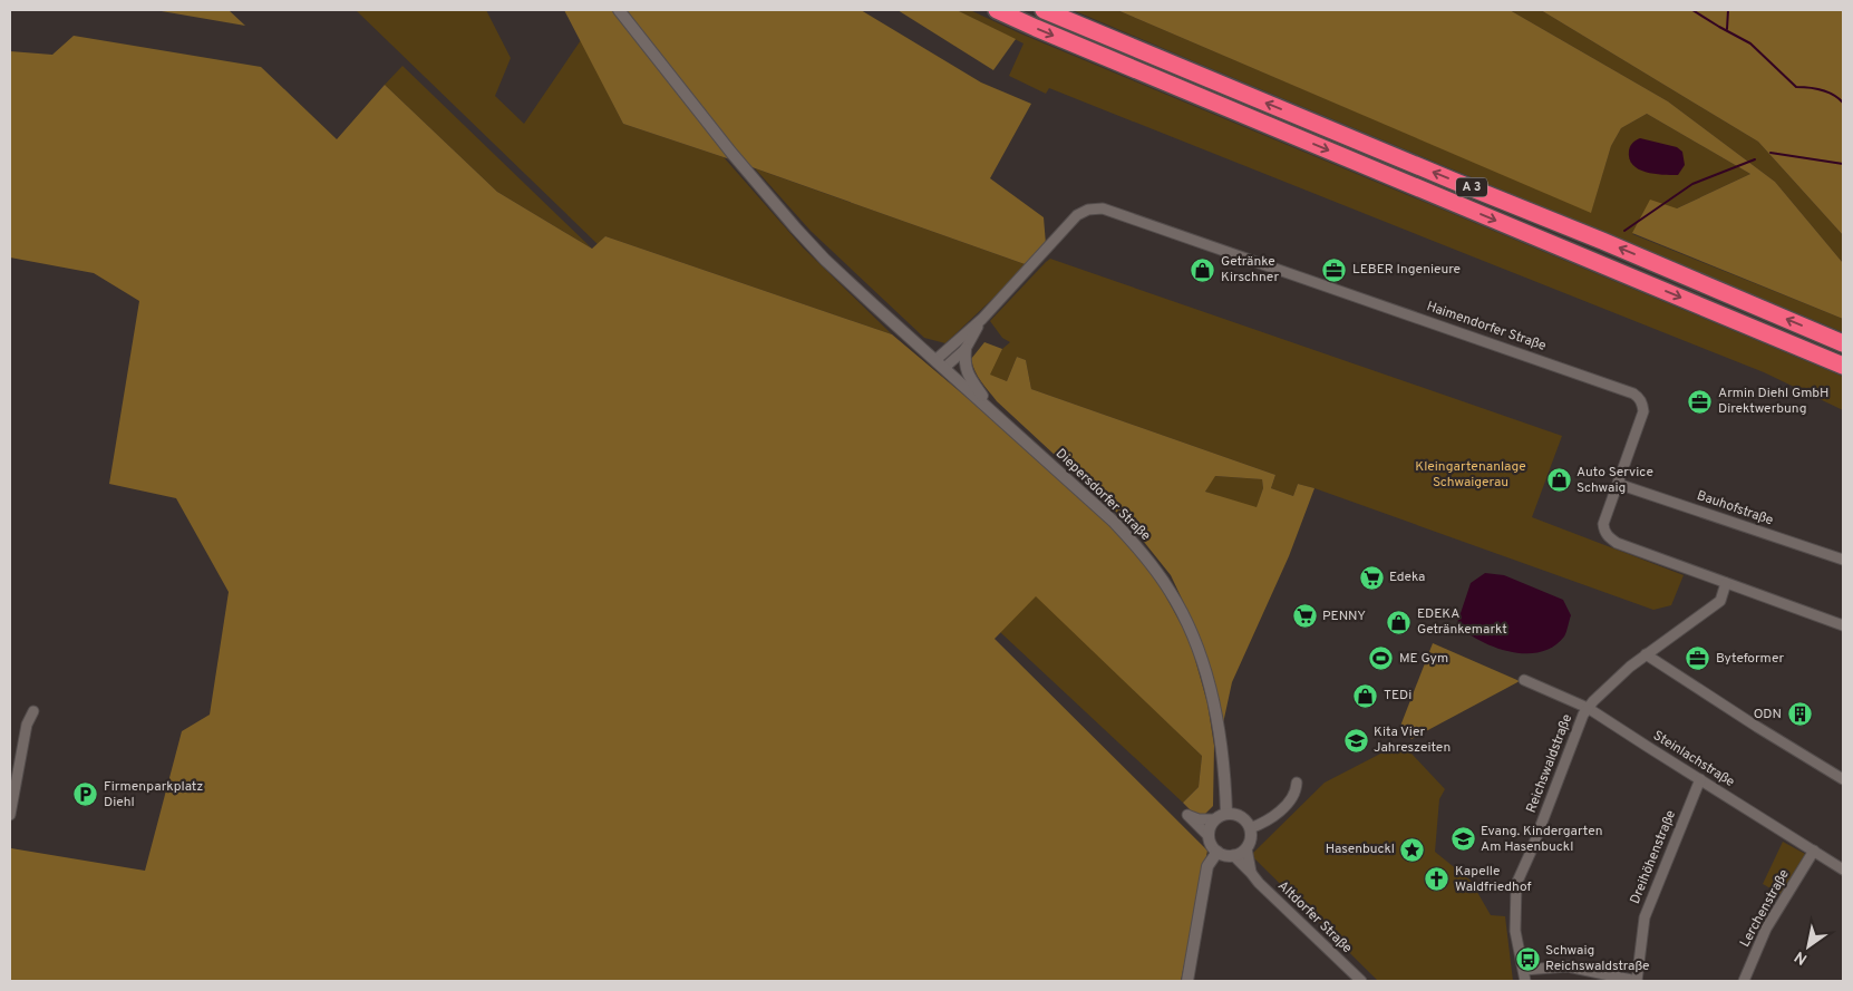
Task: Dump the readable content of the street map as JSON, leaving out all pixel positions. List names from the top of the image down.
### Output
{
  "streets": {
    "highway": ["A 3"],
    "street": [
      "Haimendorfer Straße",
      "Diepersdorfer Straße",
      "Bauhofstraße",
      "Steinlachstraße",
      "Reichswaldstraße",
      "Dreihöhenstraße",
      "Lerchenstraße",
      "Altdorfer Straße"
    ]
  },
  "crossings": [
    ["Haimendorfer Straße", "Diepersdorfer Straße"],
    ["Haimendorfer Straße", "Bauhofstraße"],
    ["Haimendorfer Straße", "Reichswaldstraße"],
    ["Diepersdorfer Straße", "Altdorfer Straße"],
    ["Steinlachstraße", "Reichswaldstraße"],
    ["Steinlachstraße", "Dreihöhenstraße"],
    ["Steinlachstraße", "Lerchenstraße"]
  ],
  "parks": ["Kleingartenanlage Schwaigerau"],
  "places": {
    "shop": [
      "Getränke Kirschner",
      "Auto Service Schwaig",
      "EDEKA Getränkemarkt",
      "TEDi"
    ],
    "office": ["LEBER Ingenieure", "Armin Diehl GmbH Direktwerbung", "Byteformer"],
    "supermarket": ["Edeka", "PENNY"],
    "sports": ["ME Gym"],
    "building": ["ODN"],
    "school or university": ["Kita Vier Jahreszeiten", "Evang. Kindergarten Am Hasenbuckl"],
    "parking": ["Firmenparkplatz Diehl"],
    "place": ["Hasenbuckl"],
    "church": ["Kapelle Waldfriedhof"],
    "bus stop": ["Schwaig Reichswaldstraße"]
  },
  "north": "bottom left"
}
